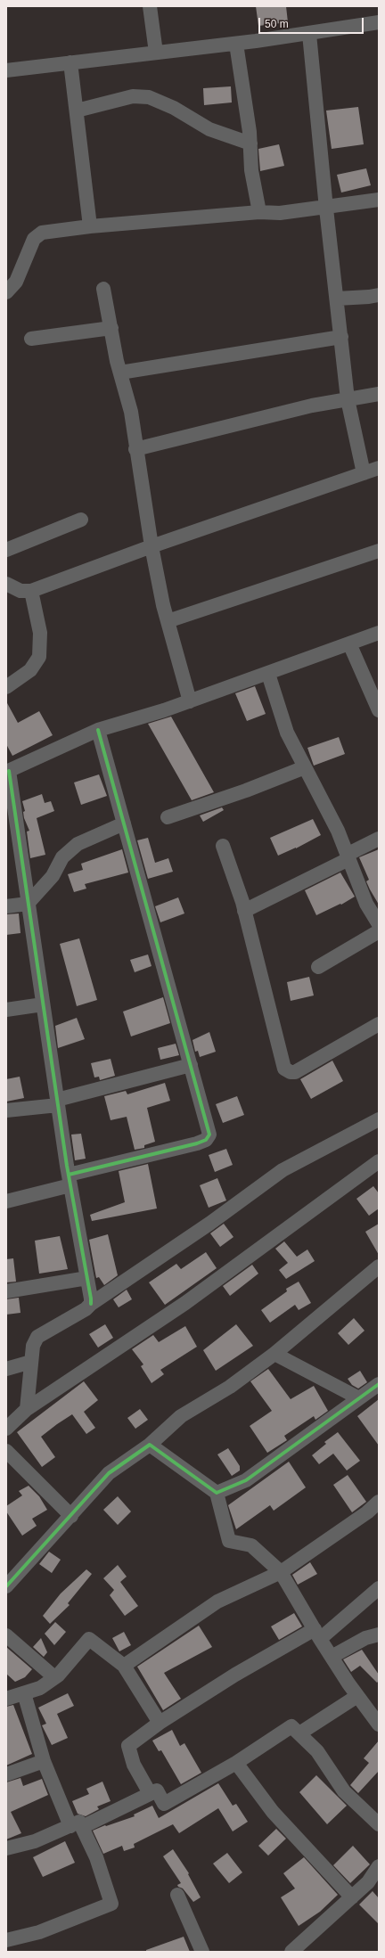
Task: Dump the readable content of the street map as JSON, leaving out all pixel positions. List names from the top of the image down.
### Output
{
  "scale_bar": "50 m"
}
